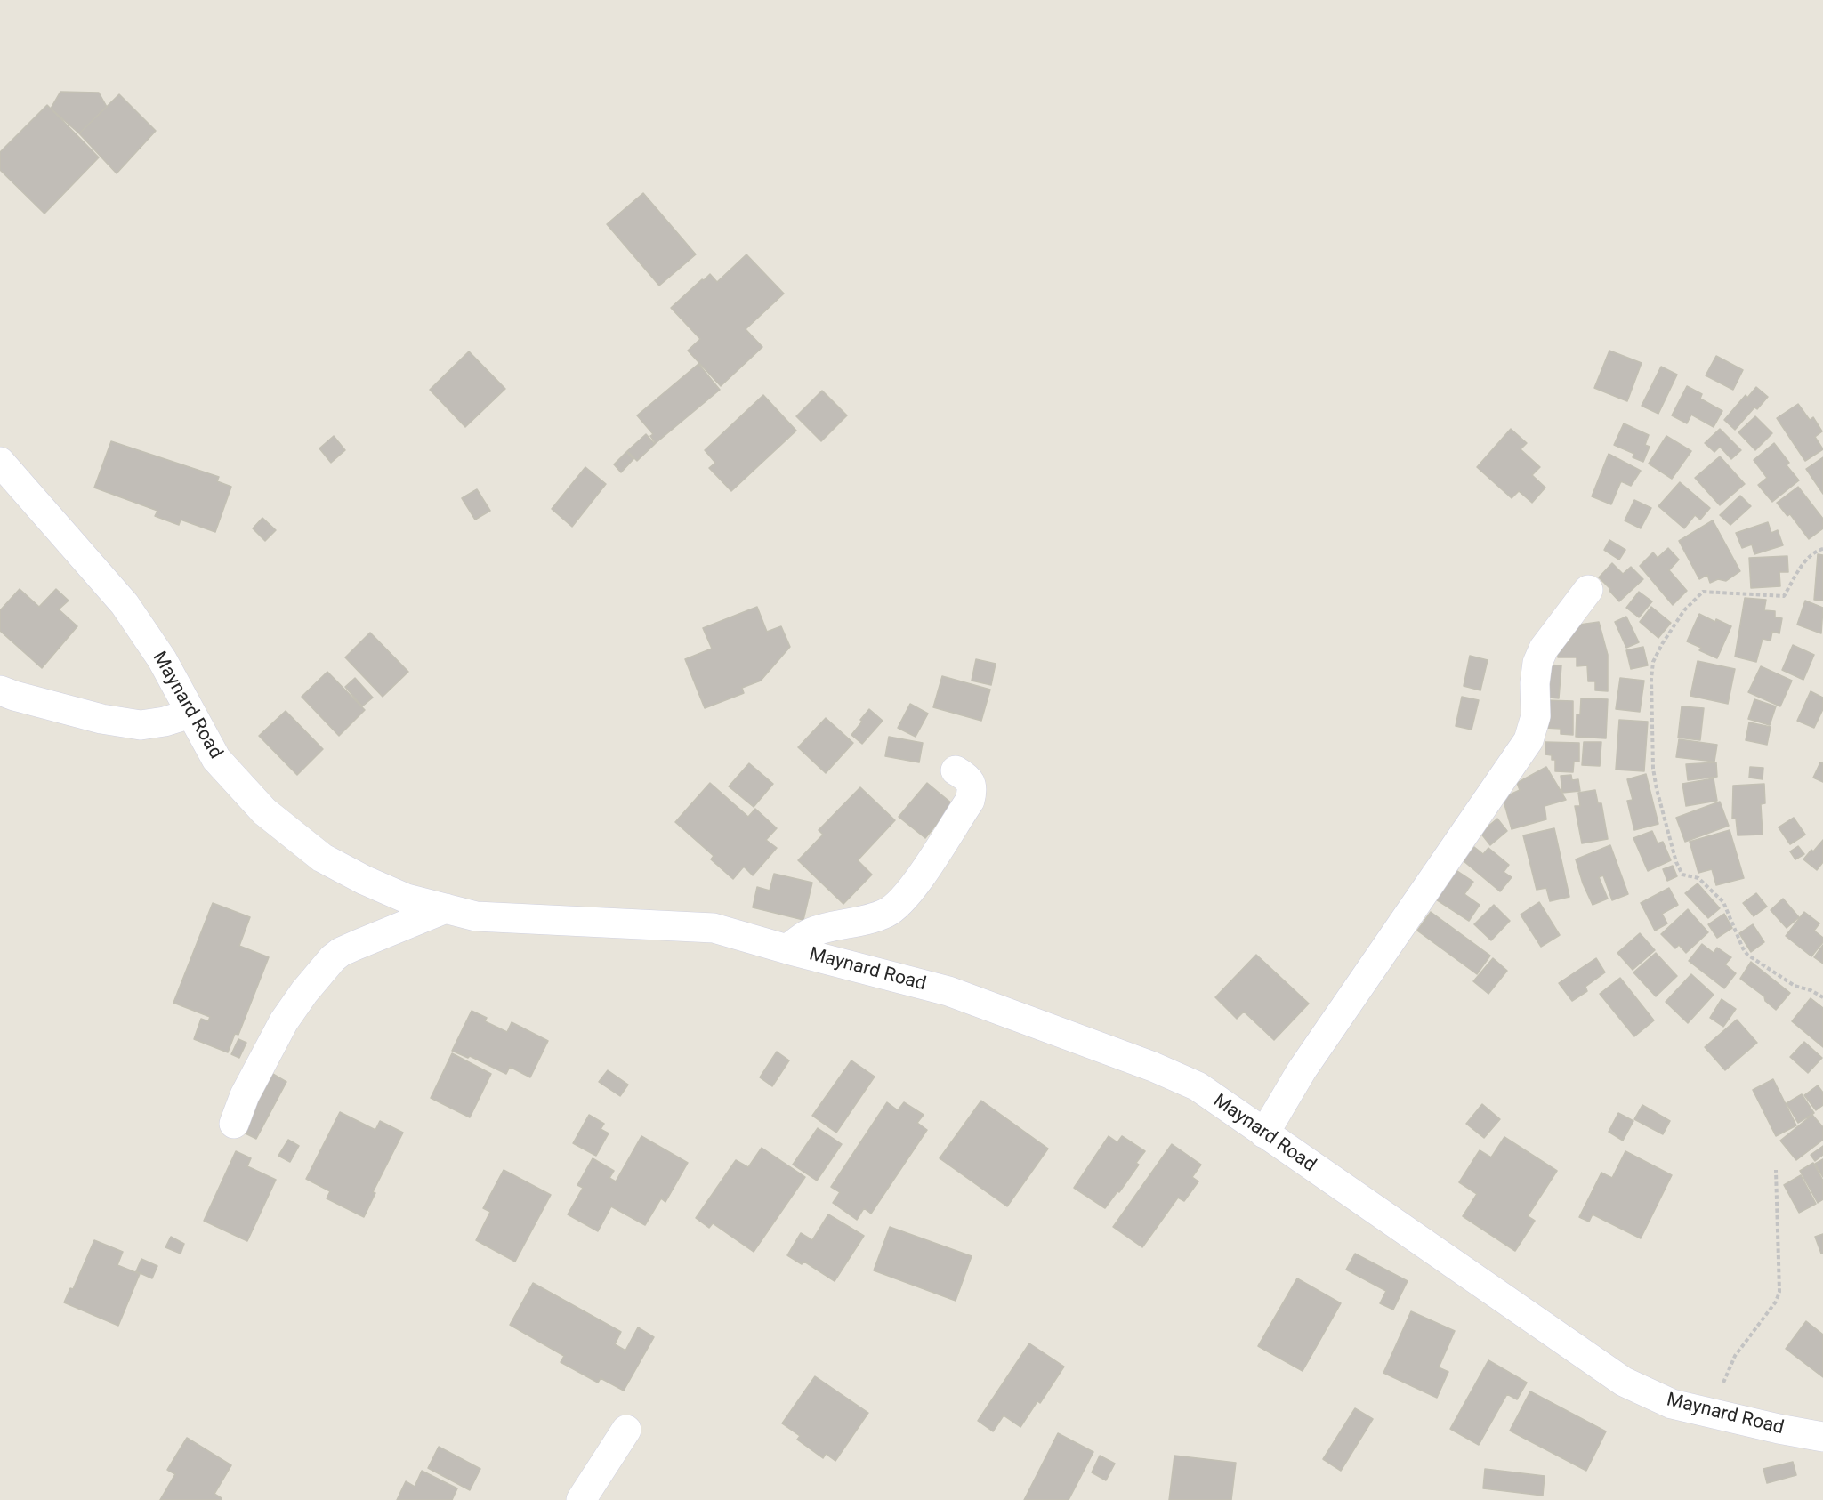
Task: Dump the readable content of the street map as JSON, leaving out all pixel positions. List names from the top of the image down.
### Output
{
  "streets": {
    "street": ["Maynard Road"]
  }
}
